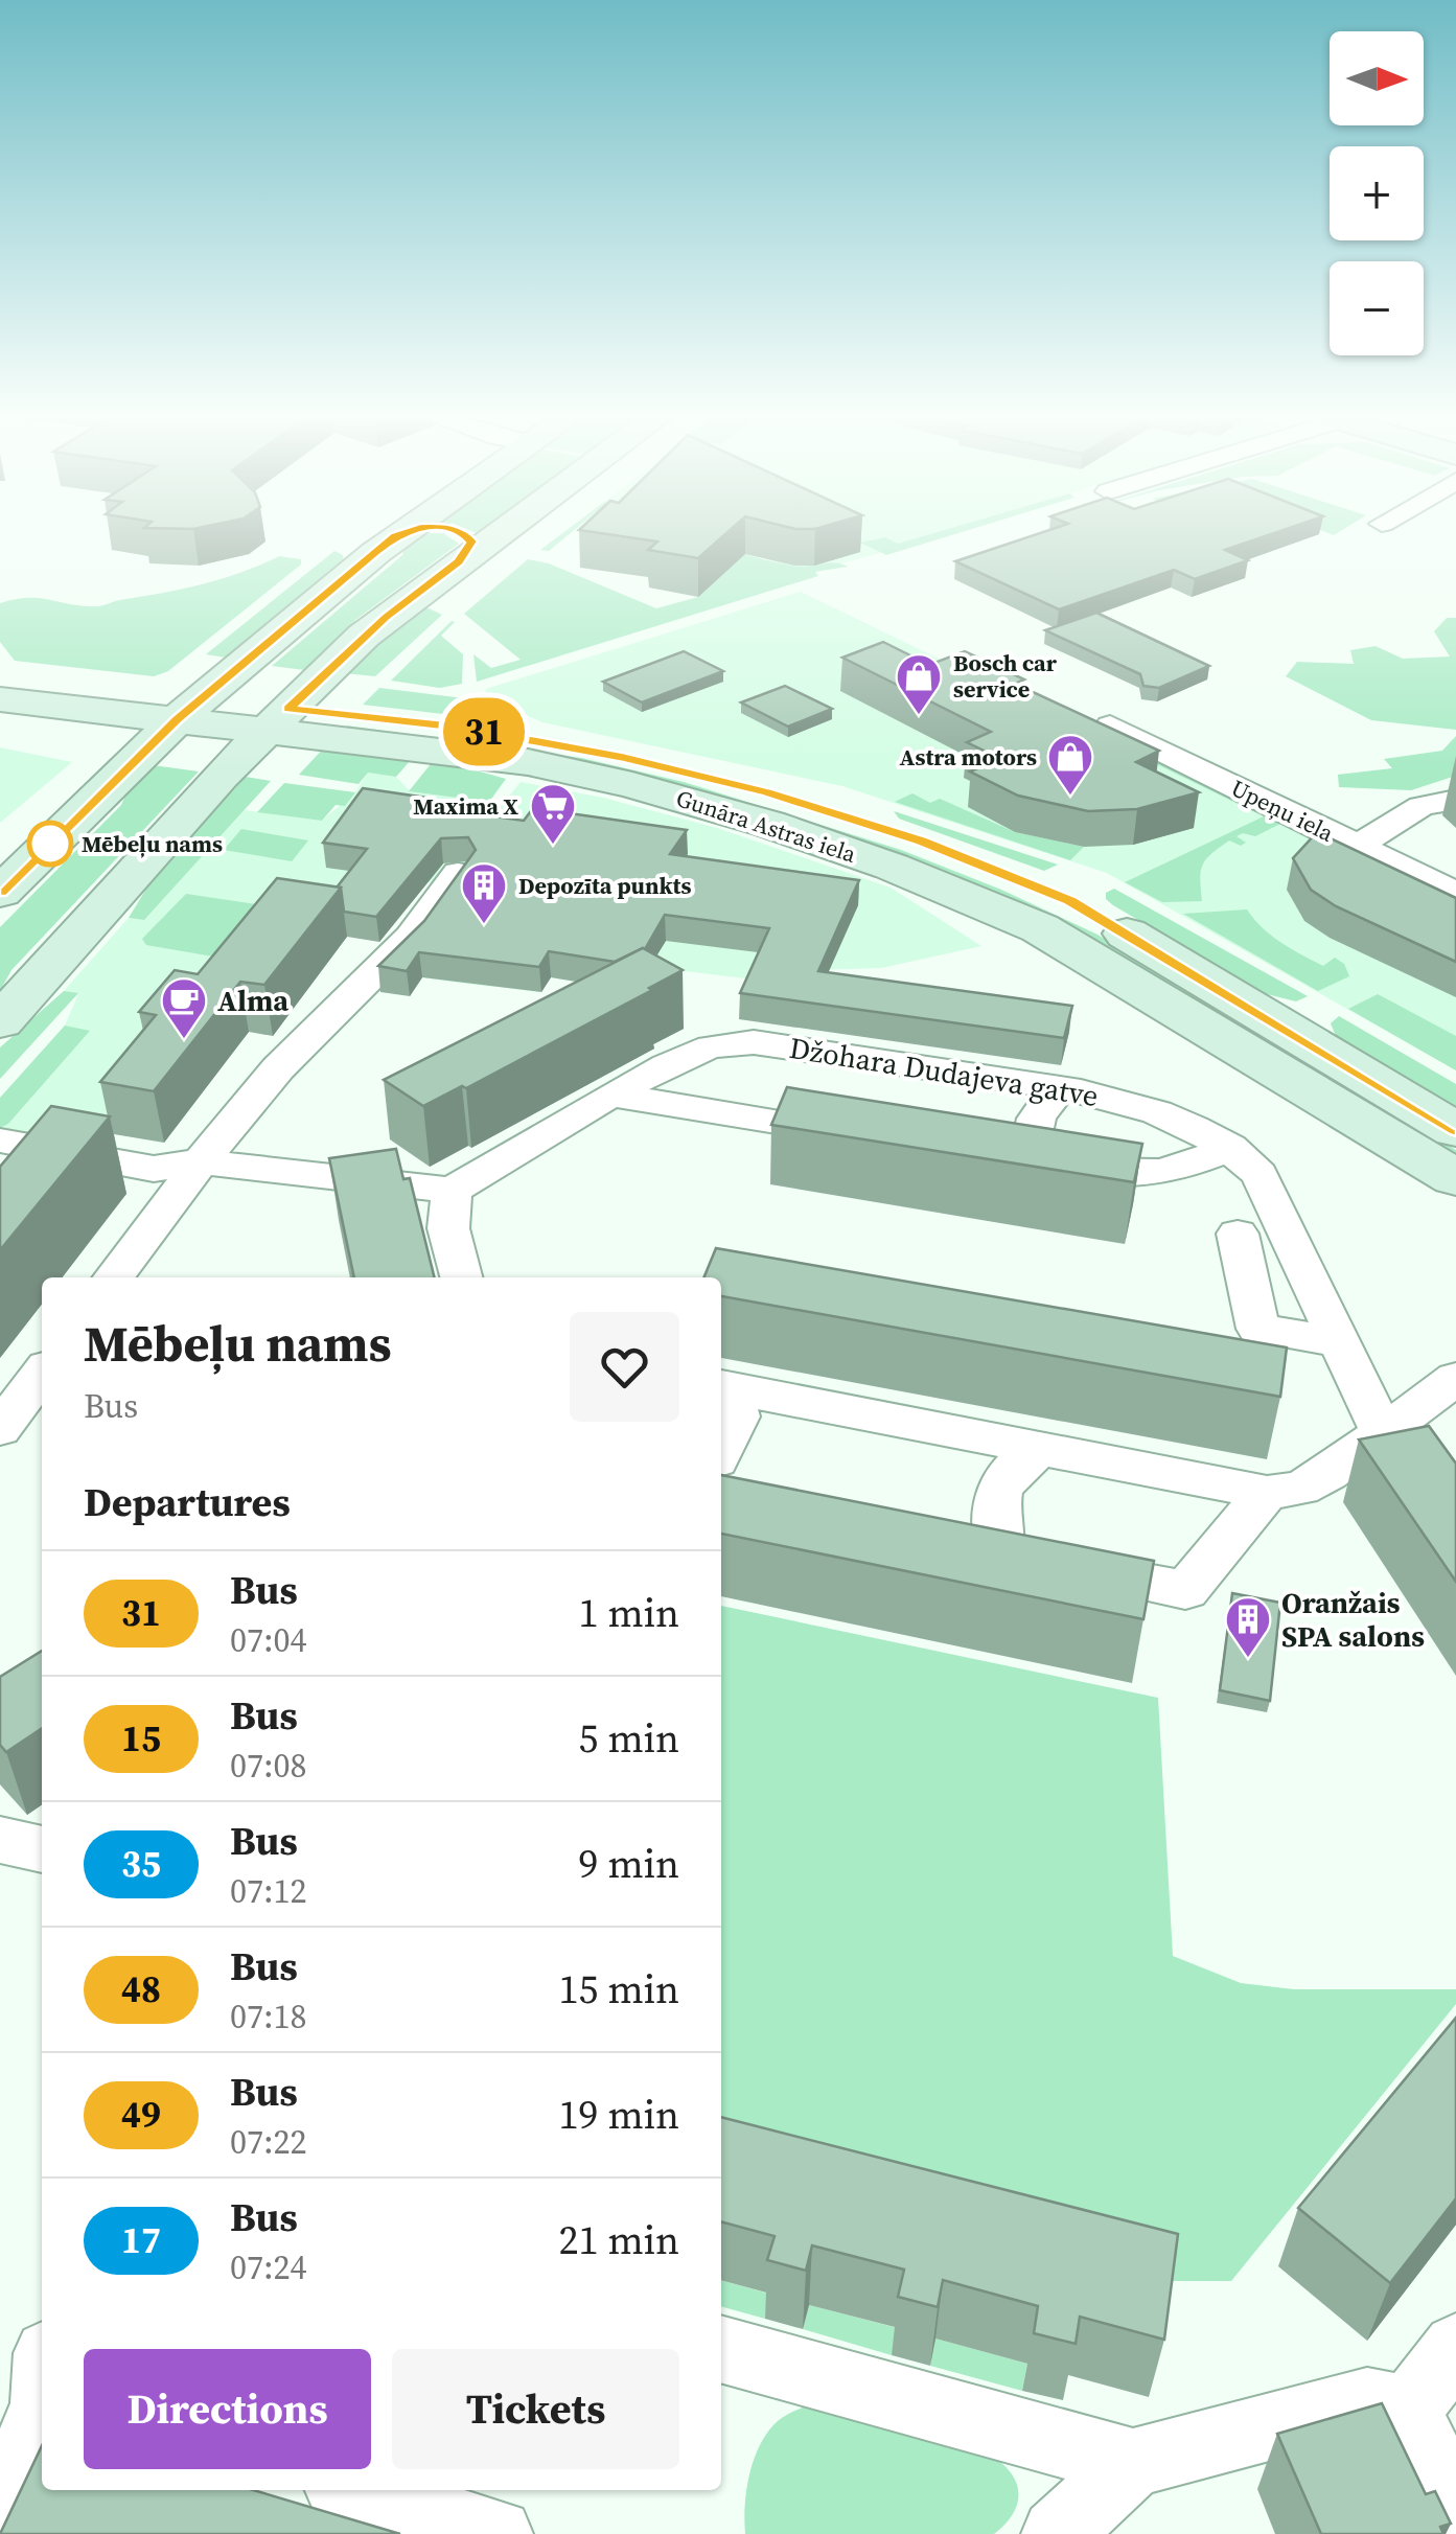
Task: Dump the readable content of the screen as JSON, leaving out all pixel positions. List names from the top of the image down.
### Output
{
  "streets": {
    "main road": ["Gunāra Astras iela"],
    "street": ["Upeņu iela", "Džohara Dudajeva gatve"]
  },
  "places": {
    "shop": ["Bosch car service", "Astra motors"],
    "other": ["Mēbeļu nams"],
    "supermarket": ["Maxima X"],
    "building": ["Depozīta punkts", "Oranžais SPA salons"],
    "cafe": ["Alma"]
  },
  "lines": ["bus line 31"],
  "north": "right",
  "page": {
    "on_map": "31",
    "map_buttons": ["+", "−"],
    "heading": [
      ["Mēbeļu nams", "Bus"],
      "Departures"
    ],
    "list": [
      {
        "mark": "31",
        "name": "Bus",
        "note": "07:04",
        "value": "1 min"
      },
      {
        "mark": "15",
        "name": "Bus",
        "note": "07:08",
        "value": "5 min"
      },
      {
        "mark": "35",
        "name": "Bus",
        "note": "07:12",
        "value": "9 min"
      },
      {
        "mark": "48",
        "name": "Bus",
        "note": "07:18",
        "value": "15 min"
      },
      {
        "mark": "49",
        "name": "Bus",
        "note": "07:22",
        "value": "19 min"
      },
      {
        "mark": "17",
        "name": "Bus",
        "note": "07:24",
        "value": "21 min"
      }
    ],
    "buttons": ["Directions", "Tickets"]
  }
}
